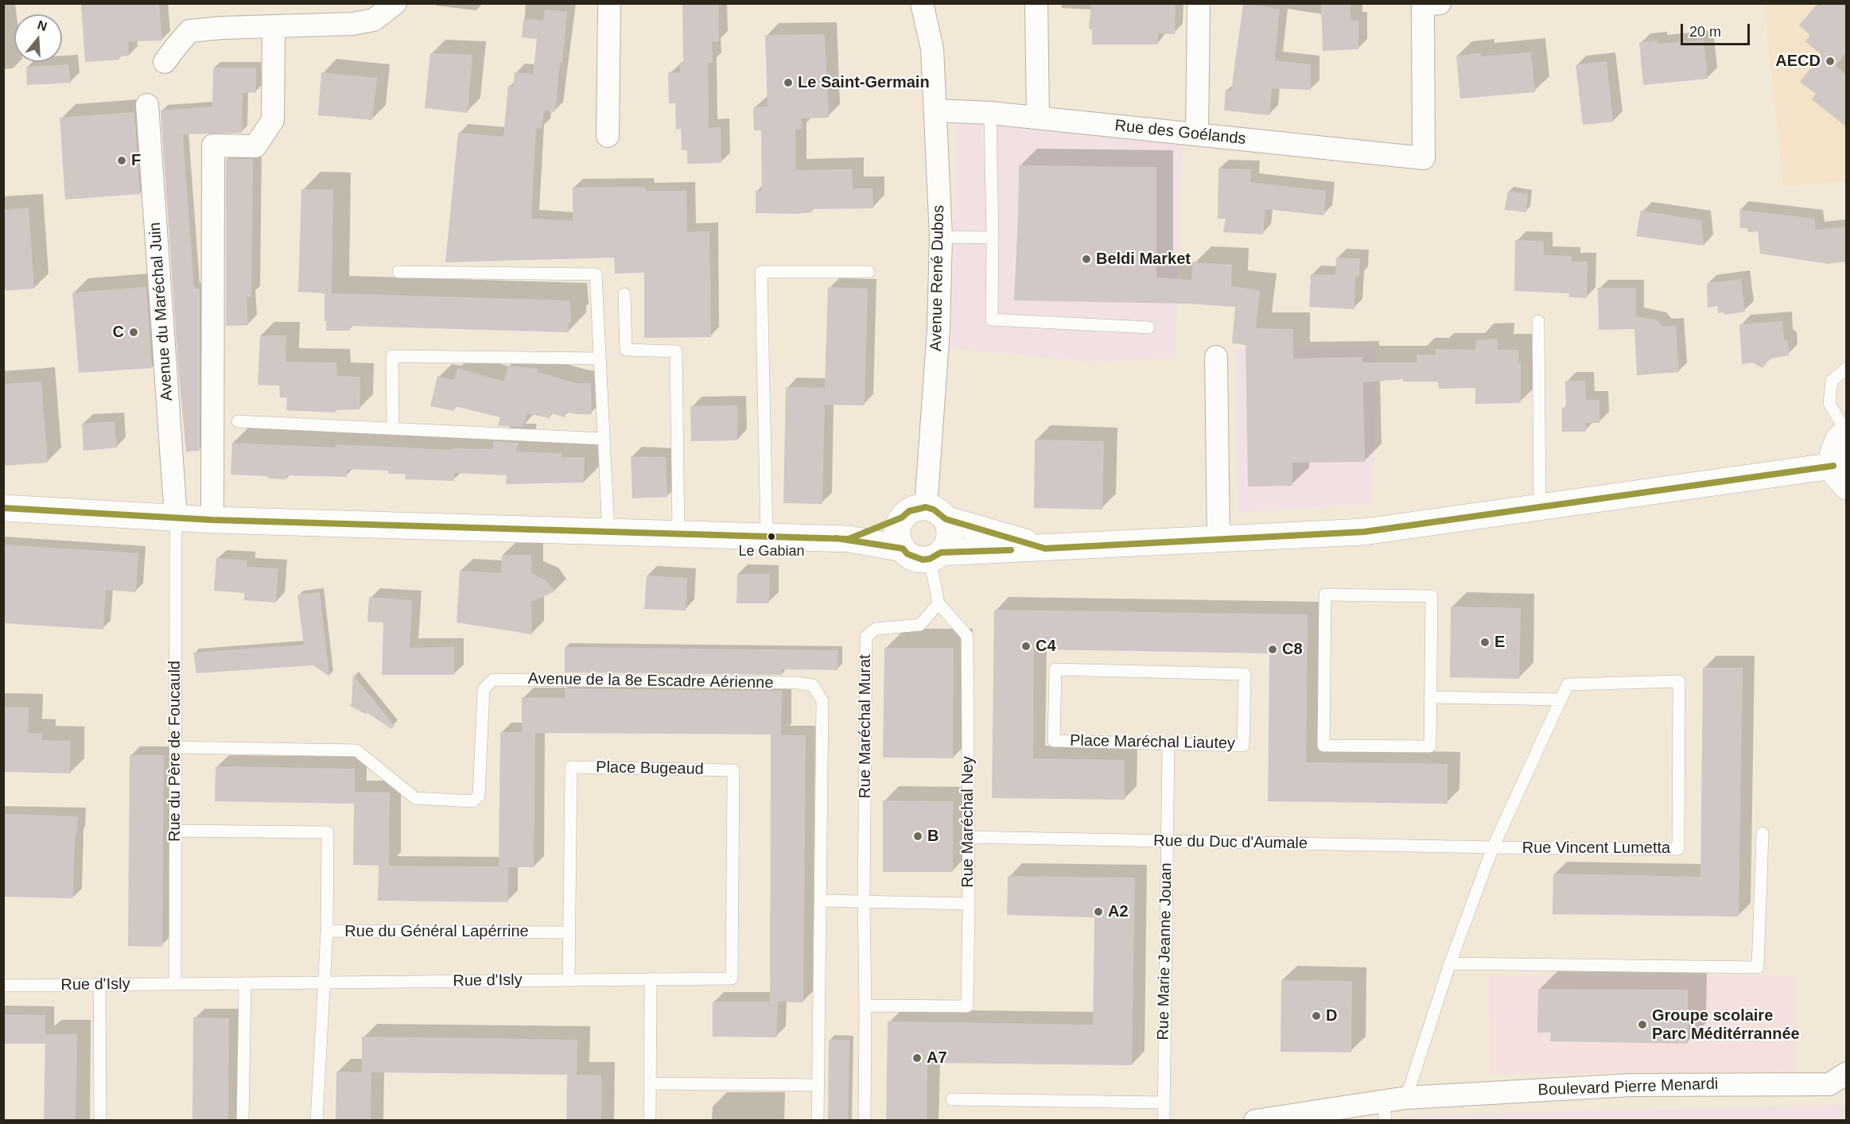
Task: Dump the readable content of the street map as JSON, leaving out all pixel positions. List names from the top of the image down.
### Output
{
  "streets": {
    "street": [
      "Rue des Goélands",
      "Avenue René Dubos",
      "Avenue du Maréchal Juin",
      "Boulevard Pierre Menardi"
    ],
    "lane": [
      "Avenue de la 8e Escadre Aérienne",
      "Rue Maréchal Murat",
      "Place Maréchal Liautey",
      "Rue du Père de Foucauld",
      "Place Bugeaud",
      "Rue Maréchal Ney",
      "Rue du Duc d'Aumale",
      "Rue Vincent Lumetta",
      "Rue du Général Lapérrine",
      "Rue Marie Jeanne Jouan",
      "Rue d'Isly"
    ]
  },
  "crossings": [
    ["Rue des Goélands", "Avenue René Dubos"],
    ["Avenue du Maréchal Juin", "Rue du Père de Foucauld"],
    ["Avenue de la 8e Escadre Aérienne", "Rue du Père de Foucauld"],
    ["Avenue de la 8e Escadre Aérienne", "Rue Maréchal Ney"],
    ["Rue Maréchal Murat", "Rue Maréchal Ney"],
    ["Place Maréchal Liautey", "Rue Marie Jeanne Jouan"],
    ["Rue du Père de Foucauld", "Rue du Général Lapérrine"],
    ["Rue du Père de Foucauld", "Rue d'Isly"],
    ["Place Bugeaud", "Rue du Général Lapérrine"],
    ["Place Bugeaud", "Rue d'Isly"],
    ["Rue Maréchal Ney", "Rue du Duc d'Aumale"],
    ["Rue du Duc d'Aumale", "Rue Vincent Lumetta"],
    ["Rue du Duc d'Aumale", "Rue Marie Jeanne Jouan"]
  ],
  "places": [
    "AECD",
    "Le Saint-Germain",
    "F",
    "Beldi Market",
    "C",
    "Le Gabian",
    "E",
    "C4",
    "C8",
    "B",
    "A2",
    "D",
    "Groupe scolaire Parc Méditérrannée",
    "A7"
  ],
  "scale_bar": "20 m",
  "north": "top"
}
